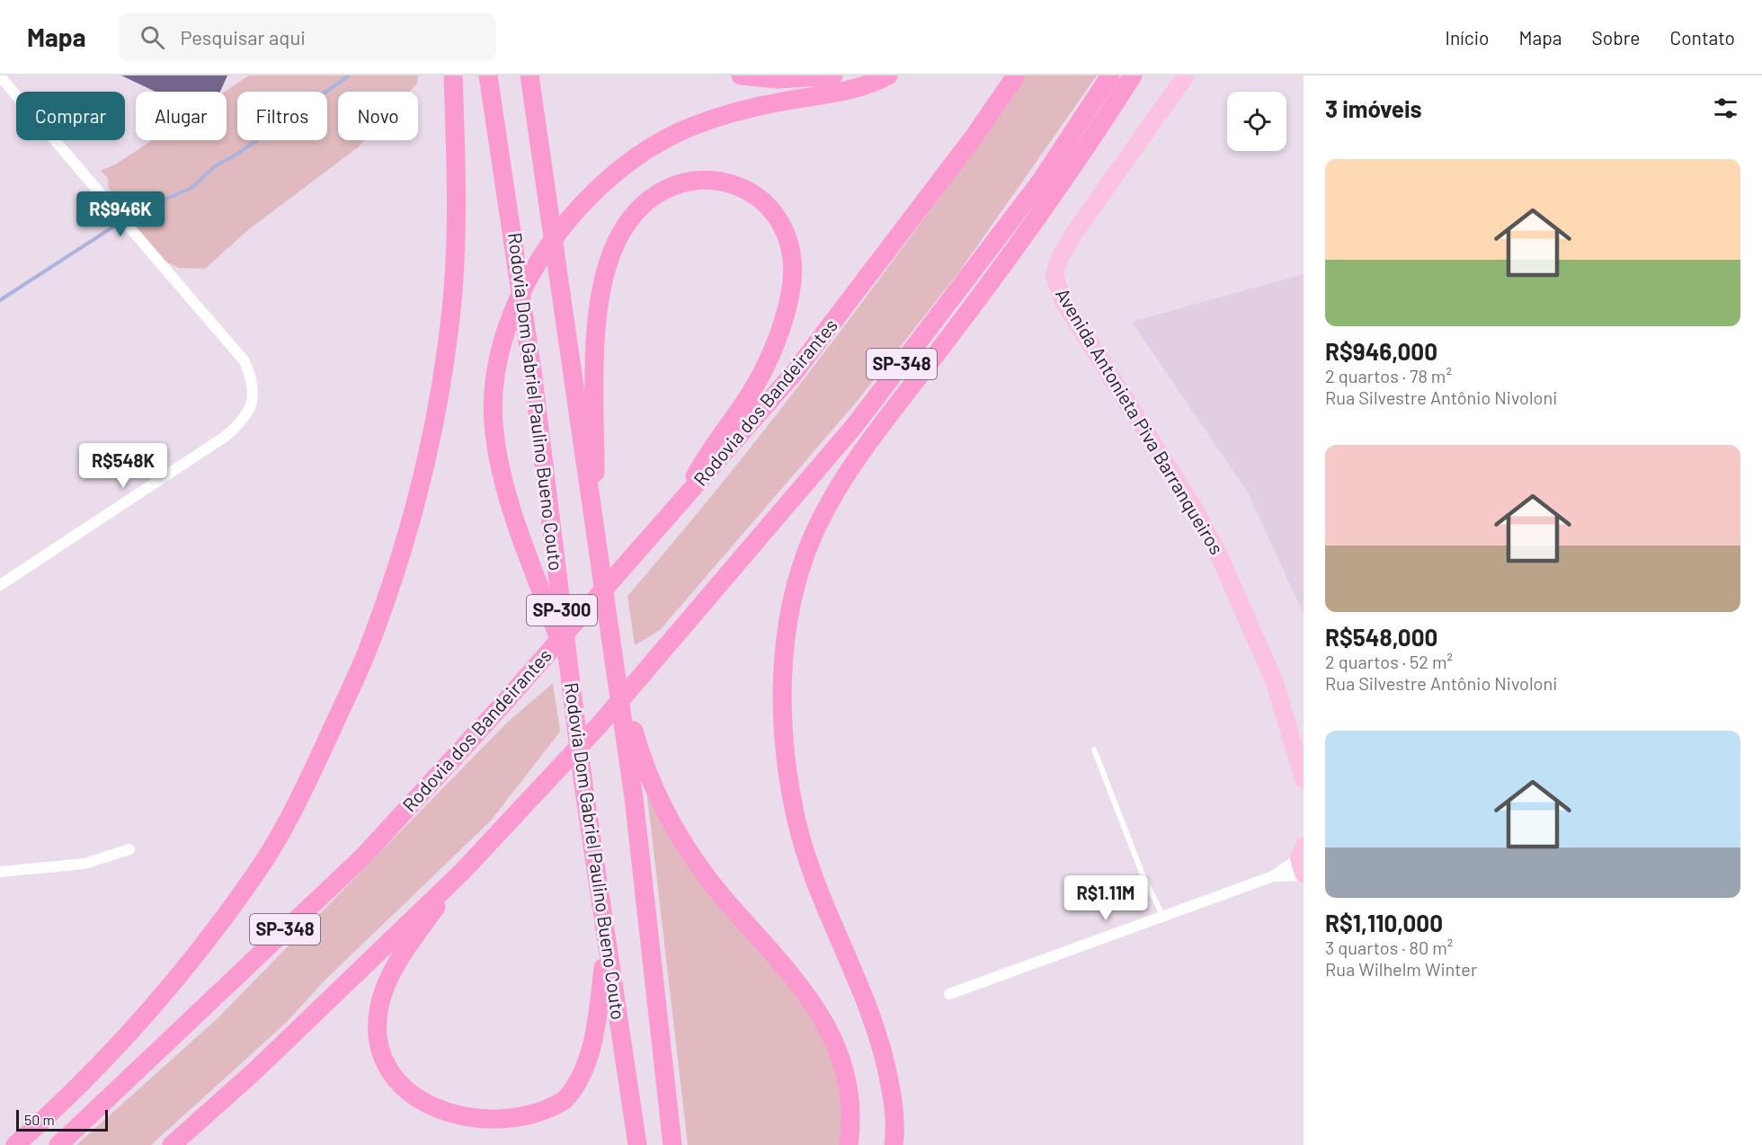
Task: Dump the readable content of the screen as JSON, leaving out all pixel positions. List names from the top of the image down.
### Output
{
  "streets": {
    "highway": [
      "SP-348",
      "Rodovia Dom Gabriel Paulino Bueno Couto",
      "Rodovia dos Bandeirantes",
      "SP-300"
    ],
    "main road": ["Avenida Antonieta Piva Barranqueiros"]
  },
  "scale_bar": "50 m",
  "page": {
    "header": "Mapa",
    "search": "Pesquisar aqui",
    "nav": [
      "Início",
      "Mapa",
      "Sobre",
      "Contato"
    ],
    "heading": "3 imóveis",
    "chip": [
      "Comprar",
      "Alugar",
      "Filtros",
      "Novo"
    ],
    "list": [
      {
        "name": "R$946,000",
        "note": "2 quartos · 78 m² · Rua Silvestre Antônio Nivoloni"
      },
      {
        "name": "R$548,000",
        "note": "2 quartos · 52 m² · Rua Silvestre Antônio Nivoloni"
      },
      {
        "name": "R$1,110,000",
        "note": "3 quartos · 80 m² · Rua Wilhelm Winter"
      }
    ],
    "price": ["R$946K", "R$548K", "R$1.11M"],
    "scale": "50 m"
  }
}
